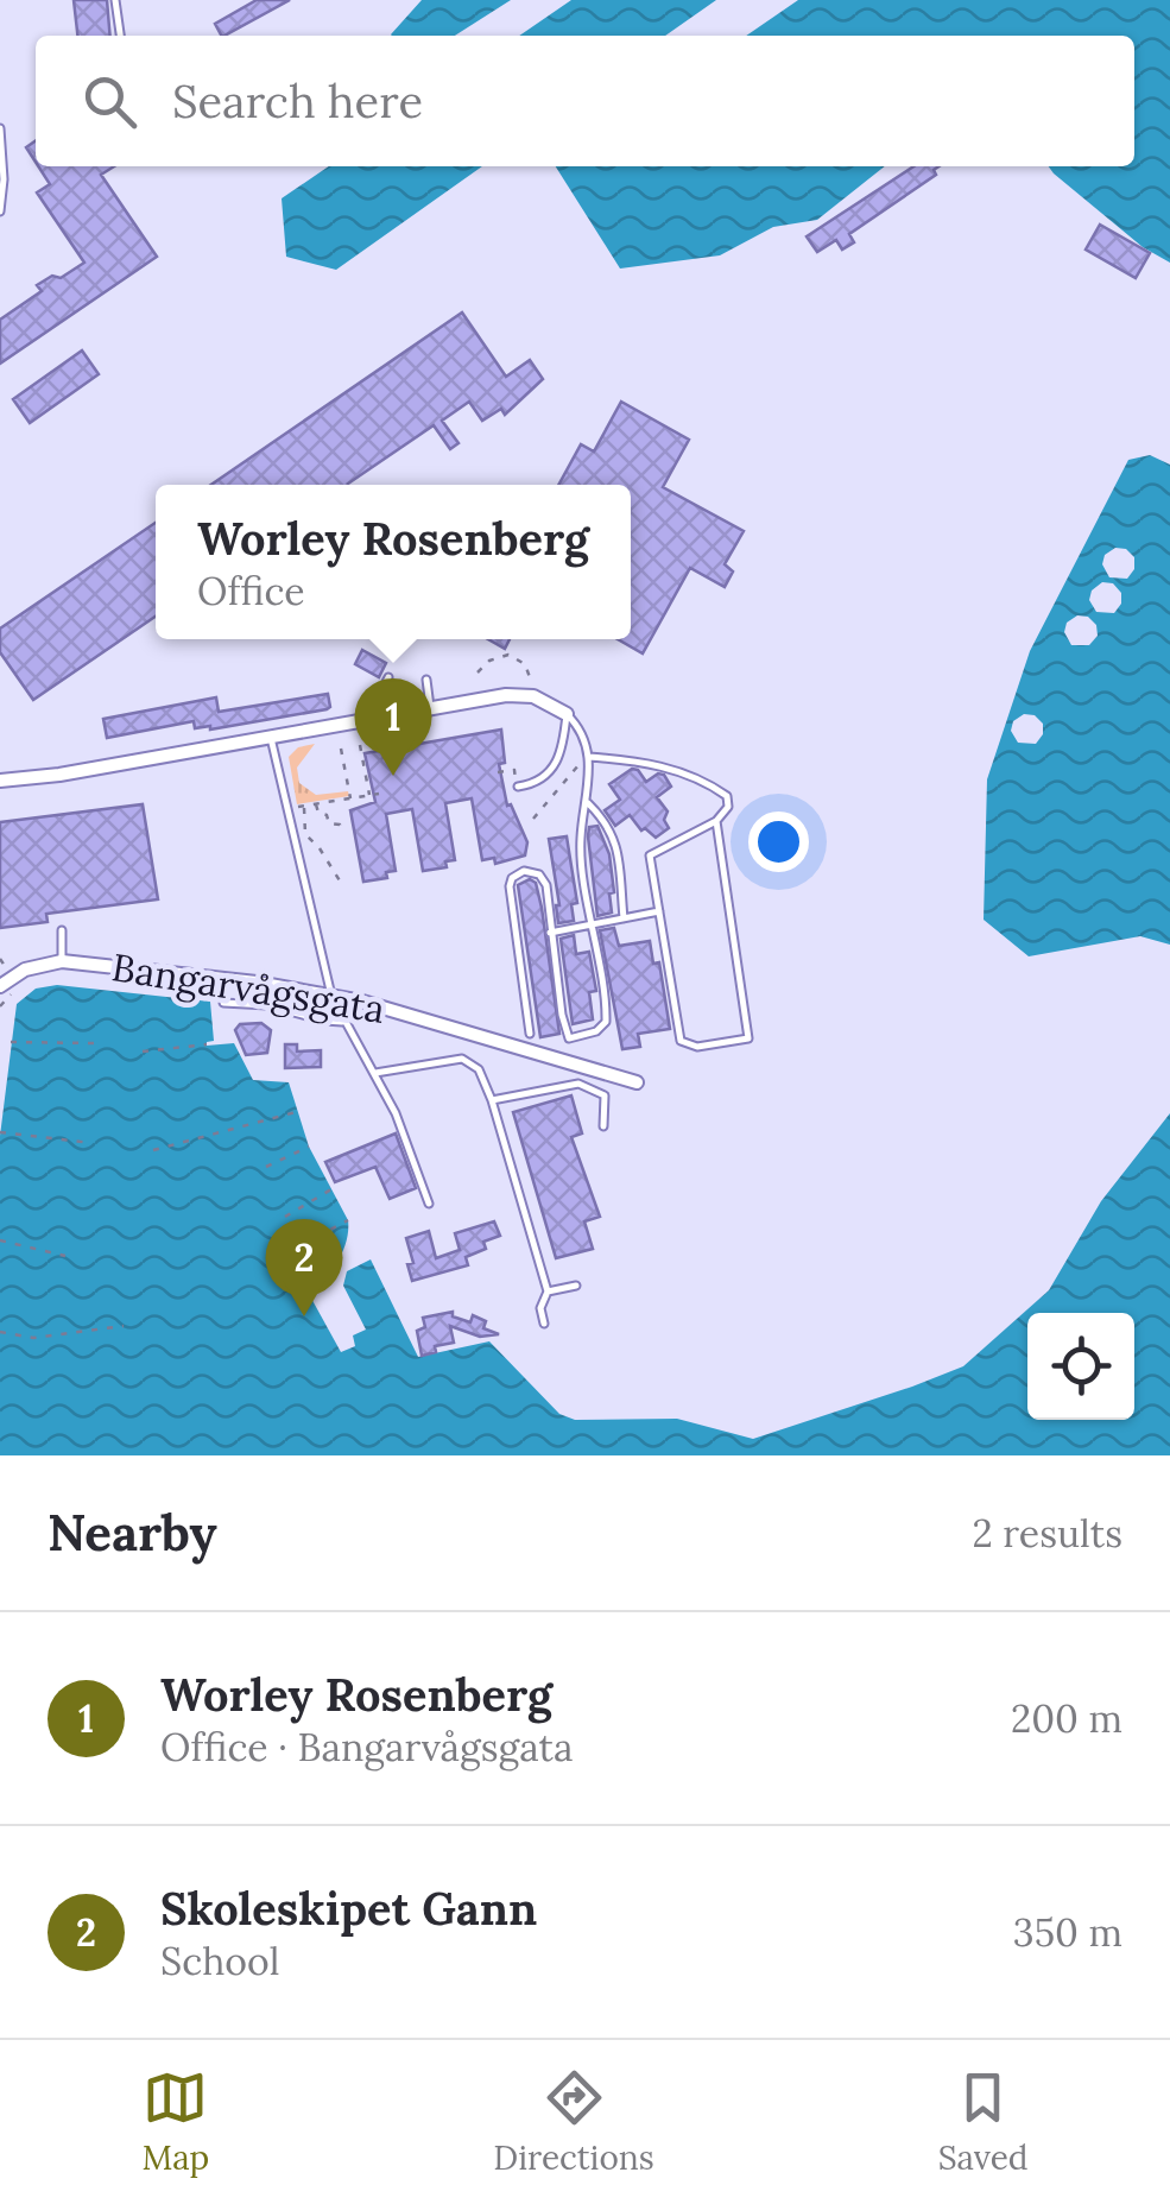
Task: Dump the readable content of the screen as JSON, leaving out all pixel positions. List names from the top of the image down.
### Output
{
  "streets": {
    "street": ["Bangarvågsgata"]
  },
  "page": {
    "search": "Search here",
    "popup": ["Worley Rosenberg", "Office"],
    "pins": ["1", "2"],
    "heading": ["Nearby", "2 results"],
    "list": [
      {
        "mark": "1",
        "name": "Worley Rosenberg",
        "note": "Office · Bangarvågsgata",
        "value": "200 m"
      },
      {
        "mark": "2",
        "name": "Skoleskipet Gann",
        "note": "School",
        "value": "350 m"
      }
    ],
    "nav": ["Map", "Directions", "Saved"]
  }
}
